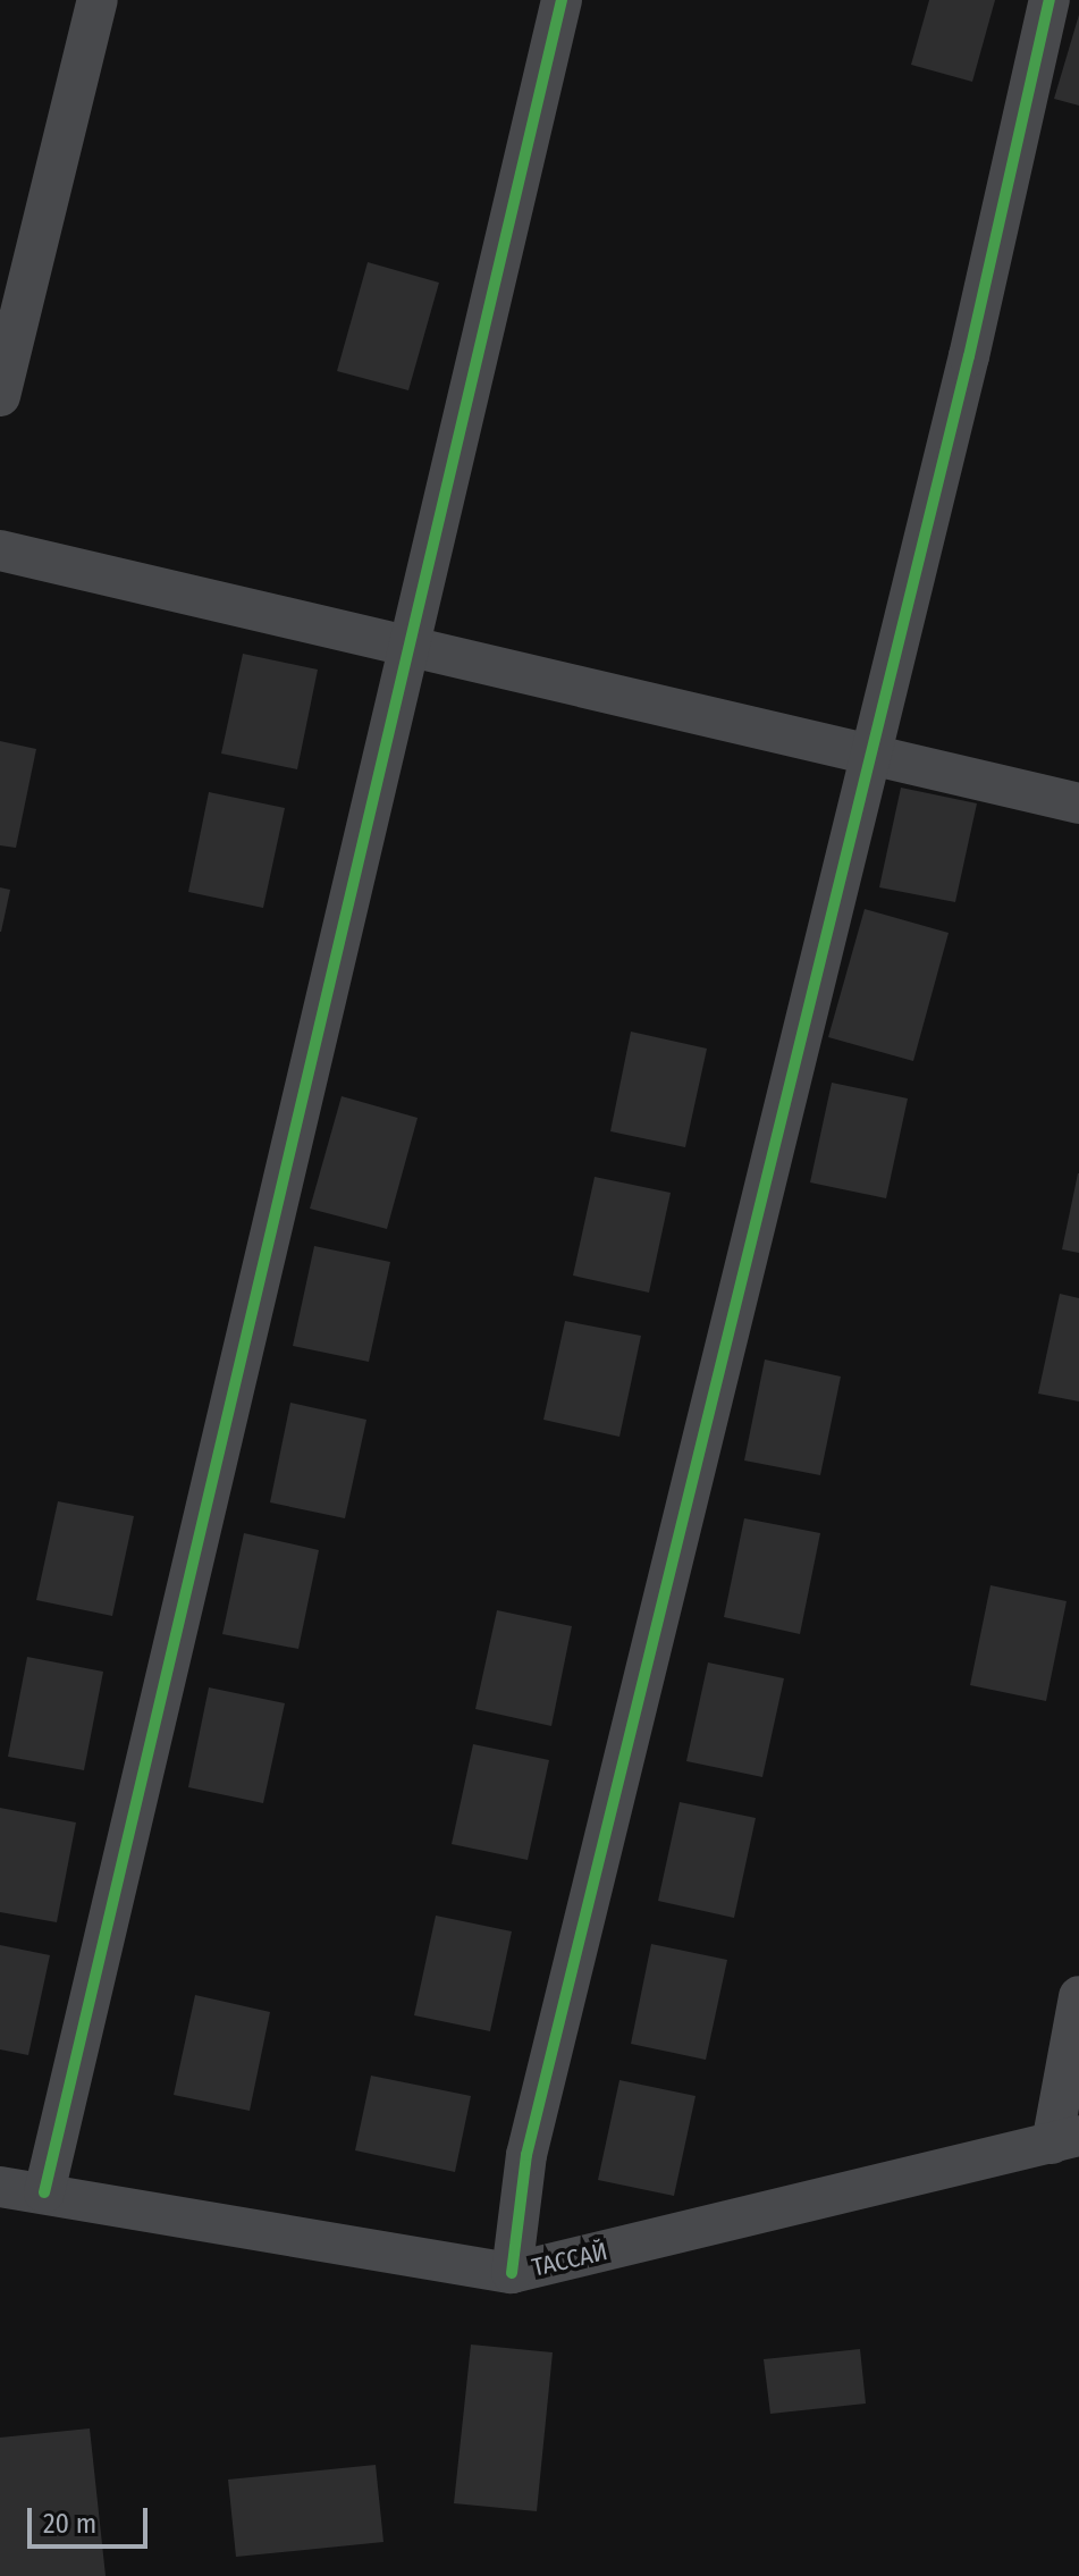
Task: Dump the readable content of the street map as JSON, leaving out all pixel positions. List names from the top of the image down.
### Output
{
  "streets": {
    "street": ["ТАССАЙ"]
  },
  "scale_bar": "20 m"
}
